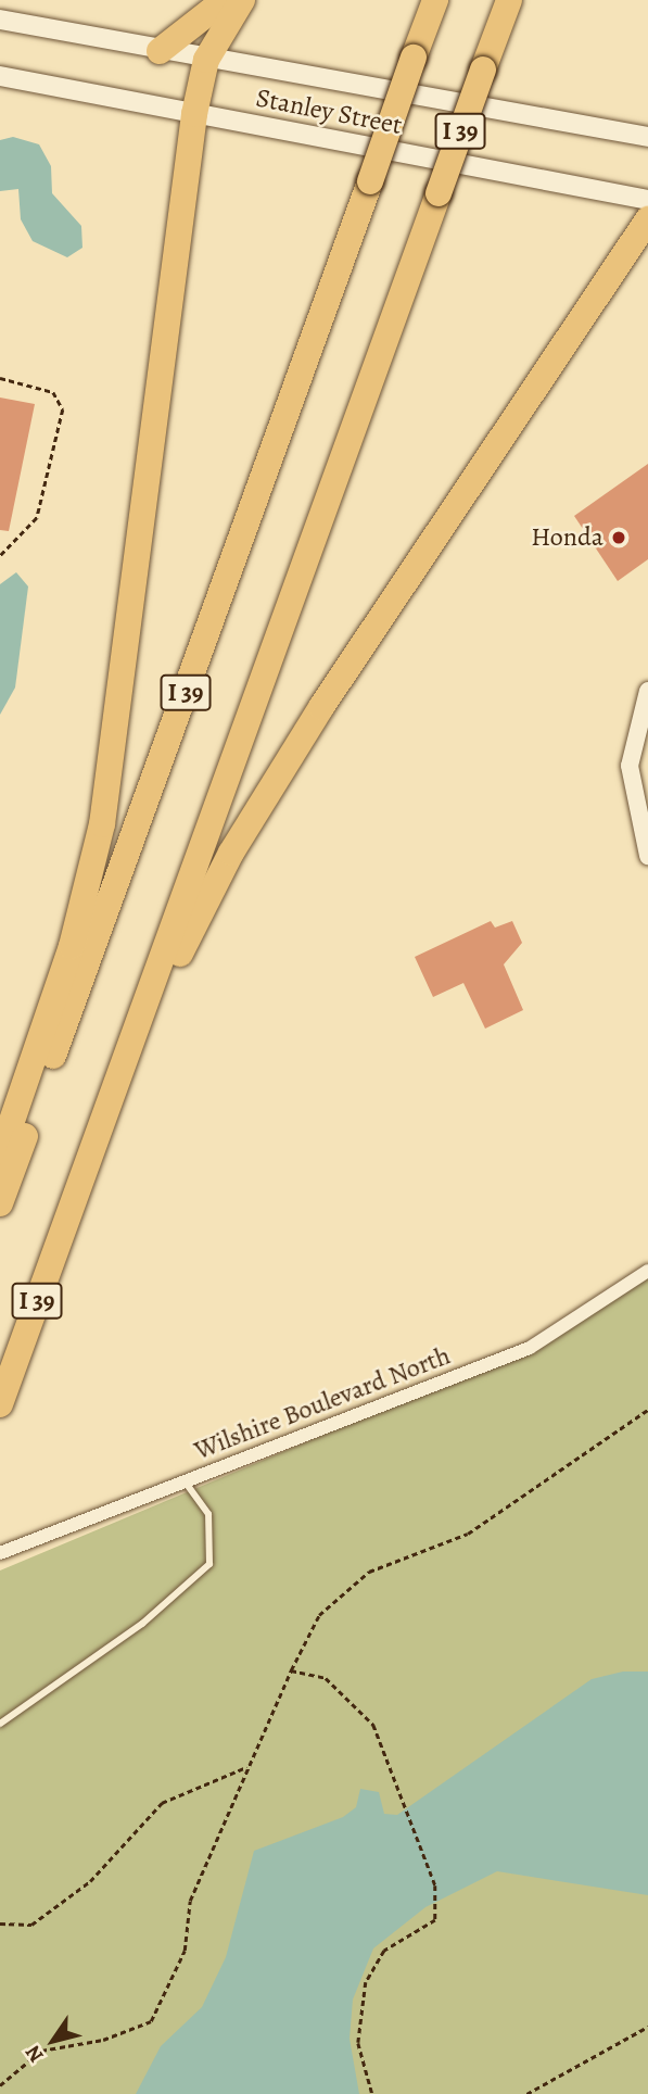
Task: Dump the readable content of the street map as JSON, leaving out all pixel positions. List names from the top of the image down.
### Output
{
  "streets": {
    "highway": ["I 39"],
    "main road": ["Stanley Street"],
    "street": ["Wilshire Boulevard North"]
  },
  "places": ["Honda"],
  "north": "bottom left"
}
